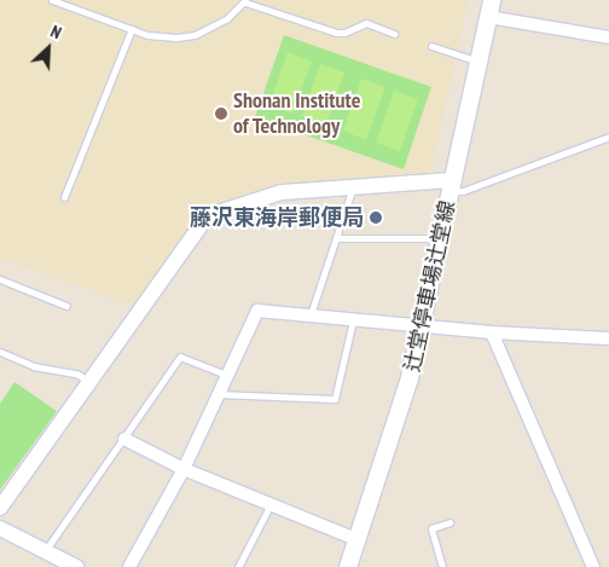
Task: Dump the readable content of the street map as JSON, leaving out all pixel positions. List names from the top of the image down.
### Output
{
  "streets": {
    "main road": ["辻堂停車場辻堂線"]
  },
  "places": ["Shonan Institute of Technology", "藤沢東海岸郵便局"],
  "north": "top right"
}
